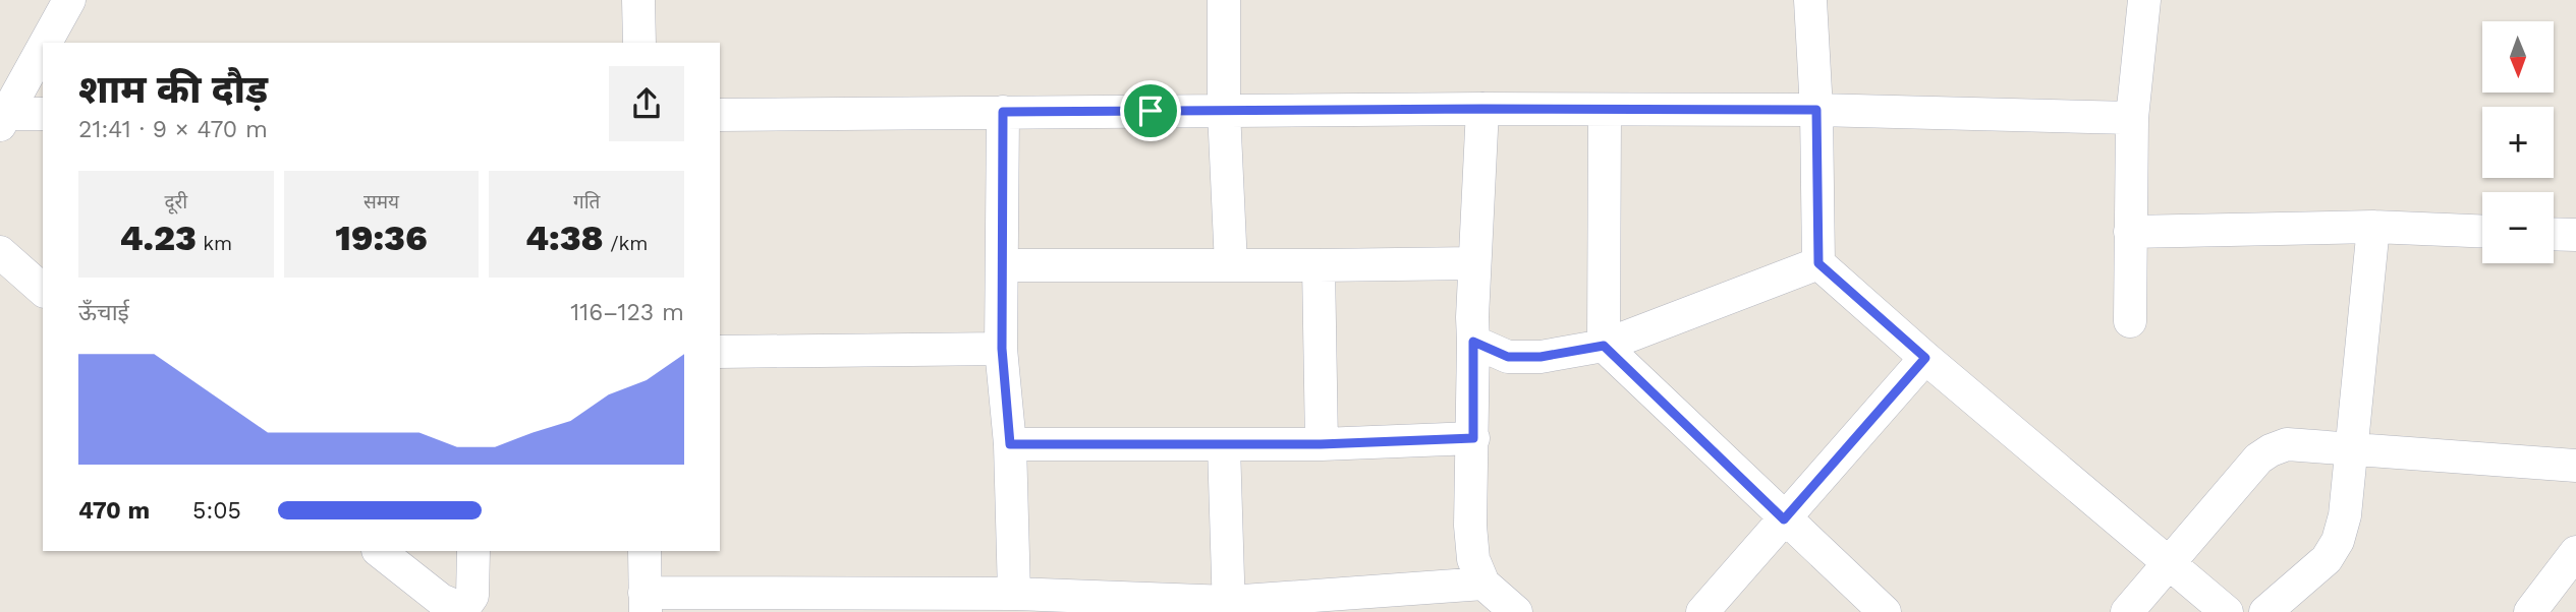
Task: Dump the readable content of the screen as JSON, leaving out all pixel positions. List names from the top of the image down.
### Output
{
  "north": "bottom",
  "page": {
    "map_buttons": ["+", "−"],
    "heading": ["शाम की दौड़", "21:41 · 9 × 470 m"],
    "stats": [
      ["दूरी", "4.23 km"],
      ["समय", "19:36"],
      ["गति", "4:38 /km"]
    ],
    "chart": ["ऊँचाई", "116–123 m"],
    "list": [
      {
        "name": "470 m",
        "note": "5:05"
      }
    ]
  }
}
